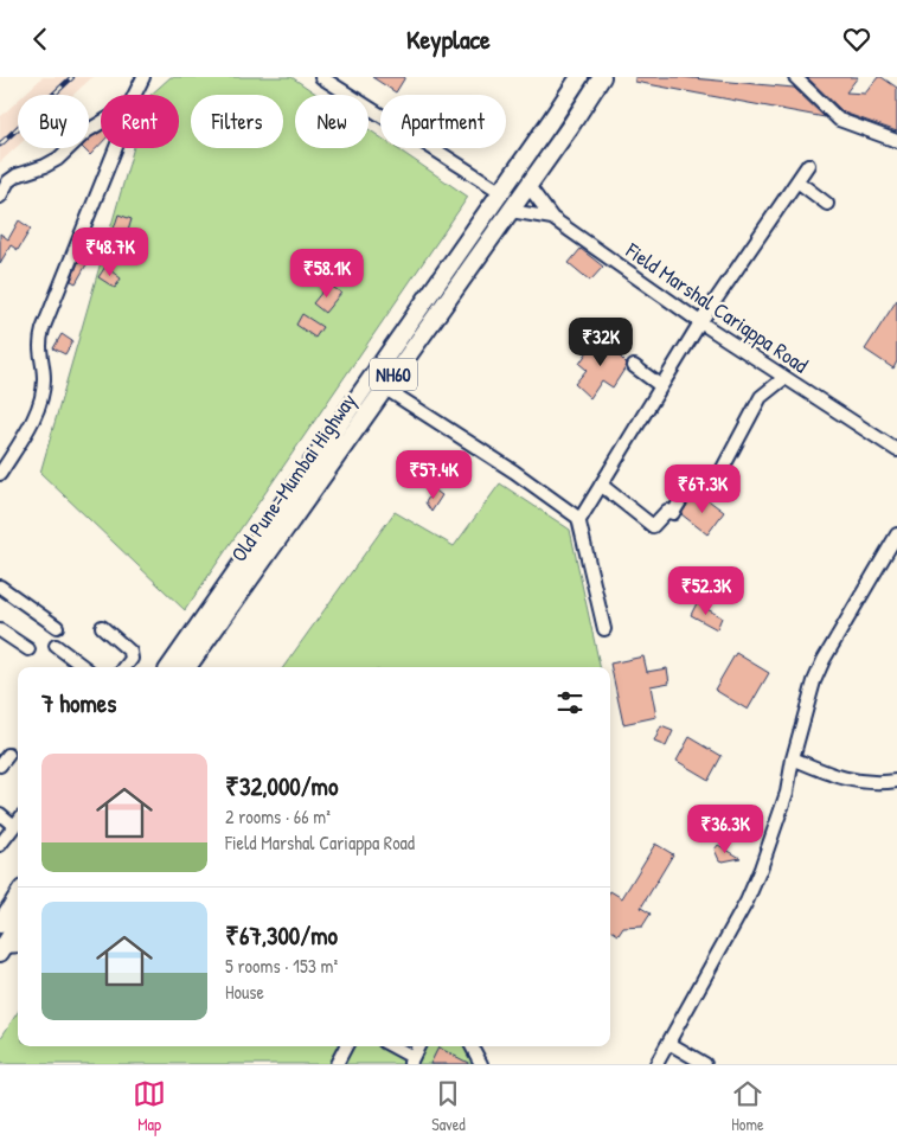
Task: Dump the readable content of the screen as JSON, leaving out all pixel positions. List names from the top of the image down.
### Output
{
  "streets": {
    "highway": ["NH60", "Old Pune–Mumbai Highway"],
    "street": ["Field Marshal Cariappa Road"]
  },
  "crossings": [
    ["Field Marshal Cariappa Road", "Old Pune–Mumbai Highway"]
  ],
  "page": {
    "header": "Keyplace",
    "chip": [
      "Buy",
      "Rent",
      "Filters",
      "New",
      "Apartment"
    ],
    "price": [
      "₹48.7K",
      "₹58.1K",
      "₹32K",
      "₹57.4K",
      "₹67.3K",
      "₹52.3K",
      "₹36.3K"
    ],
    "heading": "7 homes",
    "list": [
      {
        "name": "₹32,000/mo",
        "note": "2 rooms · 66 m² · Field Marshal Cariappa Road"
      },
      {
        "name": "₹67,300/mo",
        "note": "5 rooms · 153 m² · House"
      }
    ],
    "tabs": ["Map", "Saved", "Home"]
  }
}
